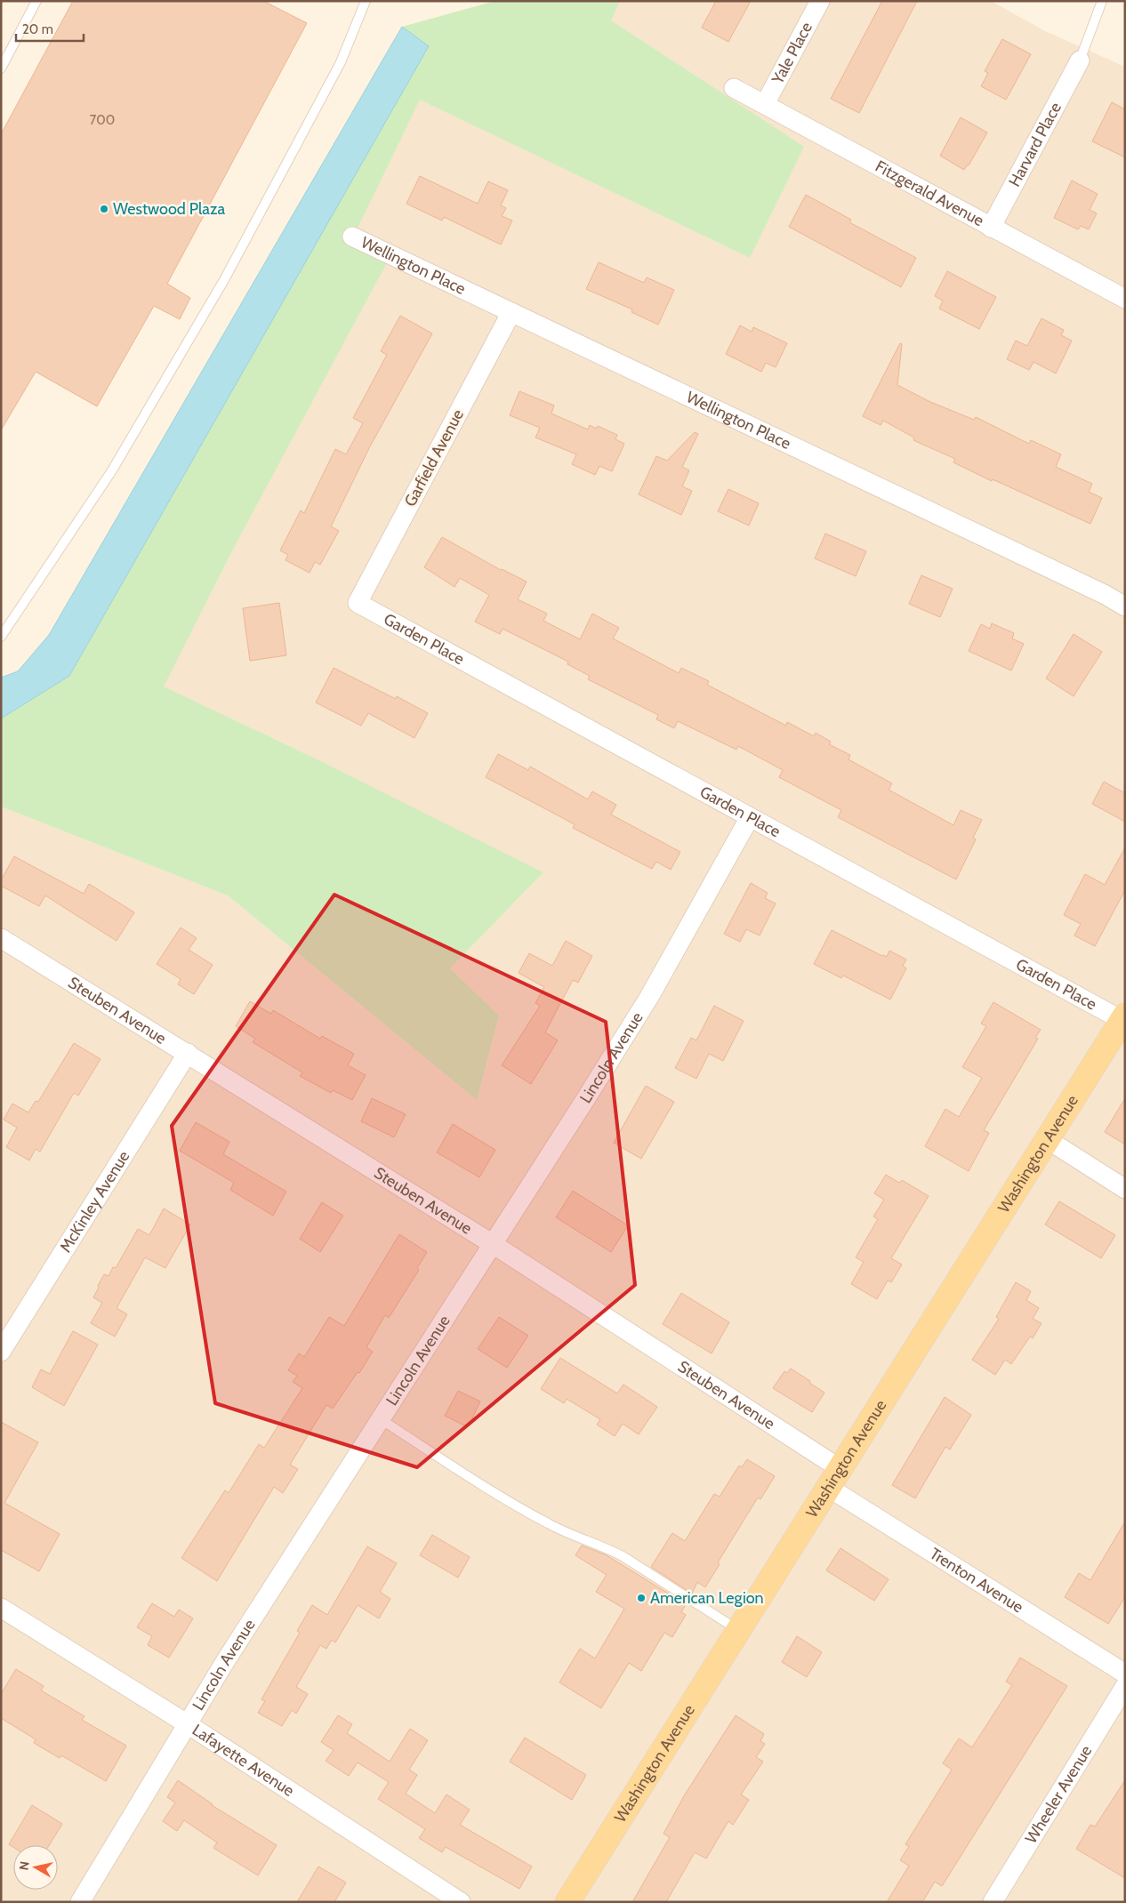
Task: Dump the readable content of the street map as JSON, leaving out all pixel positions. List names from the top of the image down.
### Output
{
  "streets": {
    "main road": ["Washington Avenue"],
    "street": [
      "Yale Place",
      "Harvard Place",
      "Fitzgerald Avenue",
      "Wellington Place",
      "Garfield Avenue",
      "Garden Place",
      "Steuben Avenue",
      "Lincoln Avenue",
      "McKinley Avenue",
      "Trenton Avenue",
      "Lafayette Avenue",
      "Wheeler Avenue"
    ]
  },
  "crossings": [
    ["Yale Place", "Fitzgerald Avenue"],
    ["Harvard Place", "Fitzgerald Avenue"],
    ["Wellington Place", "Garfield Avenue"],
    ["Garfield Avenue", "Garden Place"],
    ["Garden Place", "Lincoln Avenue"],
    ["Garden Place", "Washington Avenue"],
    ["Steuben Avenue", "Lincoln Avenue"],
    ["Steuben Avenue", "Washington Avenue"],
    ["Steuben Avenue", "McKinley Avenue"],
    ["Steuben Avenue", "Trenton Avenue"],
    ["Lincoln Avenue", "Lafayette Avenue"],
    ["Washington Avenue", "Trenton Avenue"]
  ],
  "places": ["Westwood Plaza", "American Legion"],
  "house_numbers": ["700"],
  "scale_bar": "20 m",
  "north": "left"
}
